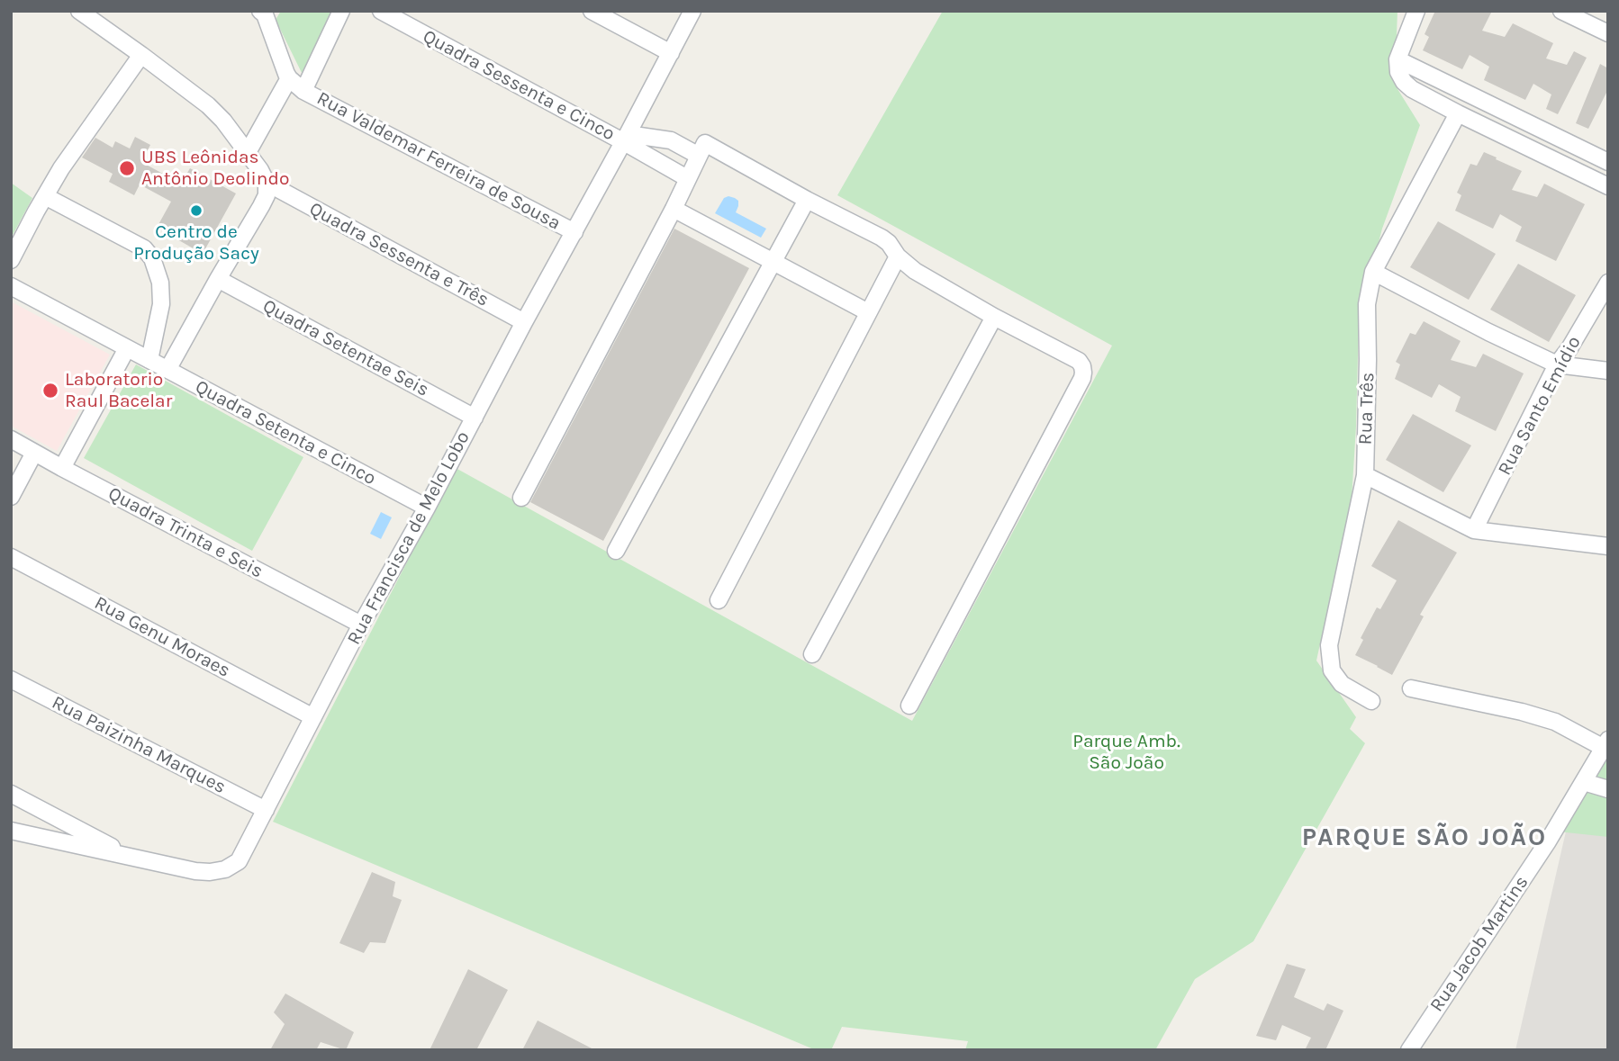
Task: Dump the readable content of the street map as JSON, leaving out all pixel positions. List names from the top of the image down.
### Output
{
  "streets": {
    "street": [
      "Quadra Sessenta e Cinco",
      "Rua Valdemar Ferreira de Sousa",
      "Quadra Sessenta e Três",
      "Quadra Setentae Seis",
      "Rua Santo Emídio",
      "Rua Três",
      "Quadra Setenta e Cinco",
      "Quadra Trinta e Seis",
      "Rua Francisca de Melo Lobo",
      "Rua Genu Moraes",
      "Rua Paizinha Marques",
      "Rua Jacob Martins"
    ]
  },
  "crossings": [
    ["Quadra Sessenta e Cinco", "Rua Francisca de Melo Lobo"],
    ["Rua Valdemar Ferreira de Sousa", "Rua Francisca de Melo Lobo"],
    ["Quadra Sessenta e Três", "Rua Francisca de Melo Lobo"],
    ["Quadra Setentae Seis", "Rua Francisca de Melo Lobo"],
    ["Quadra Setenta e Cinco", "Rua Francisca de Melo Lobo"],
    ["Quadra Trinta e Seis", "Rua Francisca de Melo Lobo"],
    ["Rua Francisca de Melo Lobo", "Rua Genu Moraes"],
    ["Rua Francisca de Melo Lobo", "Rua Paizinha Marques"]
  ],
  "districts": ["PARQUE SÃO JOÃO"],
  "parks": ["Parque Amb. São João"],
  "places": ["UBS Leônidas Antônio Deolindo", "Centro de Produção Sacy", "Laboratorio Raul Bacelar"]
}
